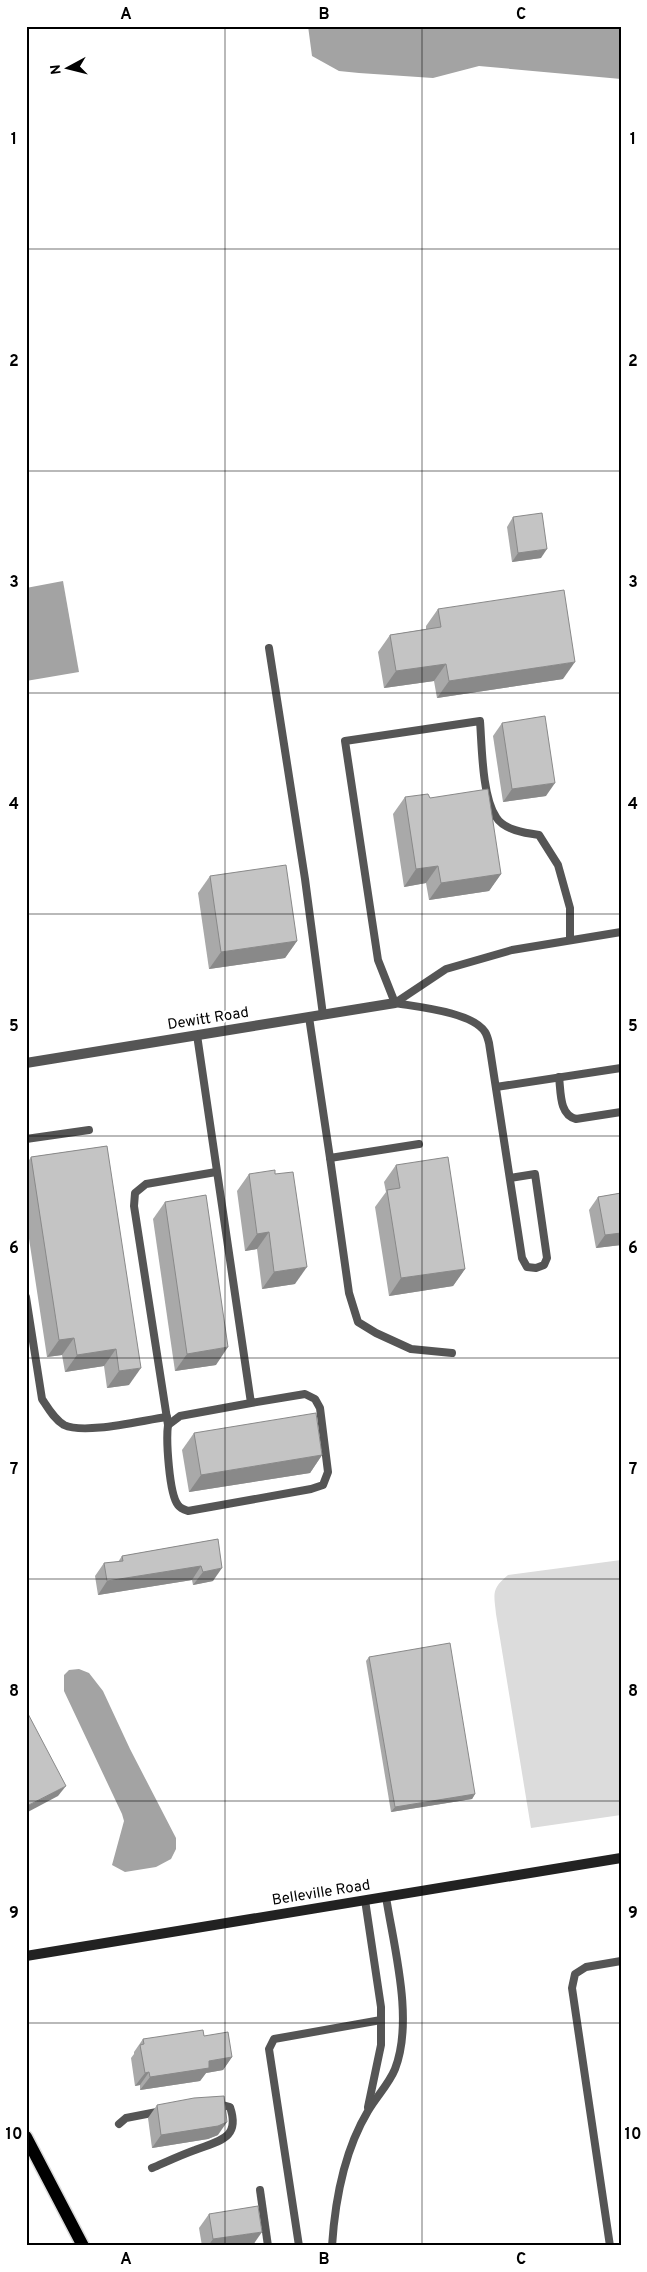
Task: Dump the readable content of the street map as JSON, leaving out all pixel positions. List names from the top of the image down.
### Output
{
  "streets": {
    "main road": ["Belleville Road"],
    "street": ["Dewitt Road"]
  },
  "north": "left",
  "grid": {
    "columns": ["A", "B", "C"],
    "rows": [
      "1",
      "2",
      "3",
      "4",
      "5",
      "6",
      "7",
      "8",
      "9",
      "10"
    ]
  }
}
